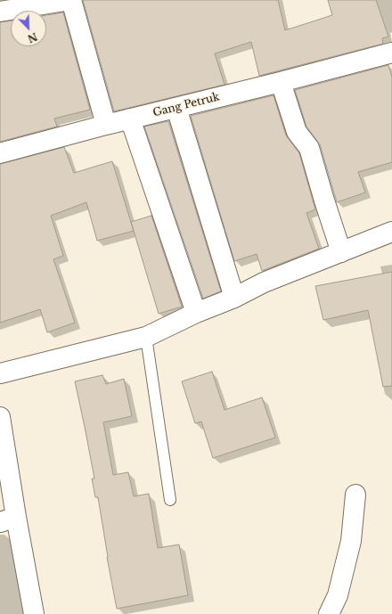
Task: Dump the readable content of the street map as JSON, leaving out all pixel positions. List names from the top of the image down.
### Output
{
  "streets": {
    "street": ["Gang Petruk"]
  },
  "north": "bottom right"
}
